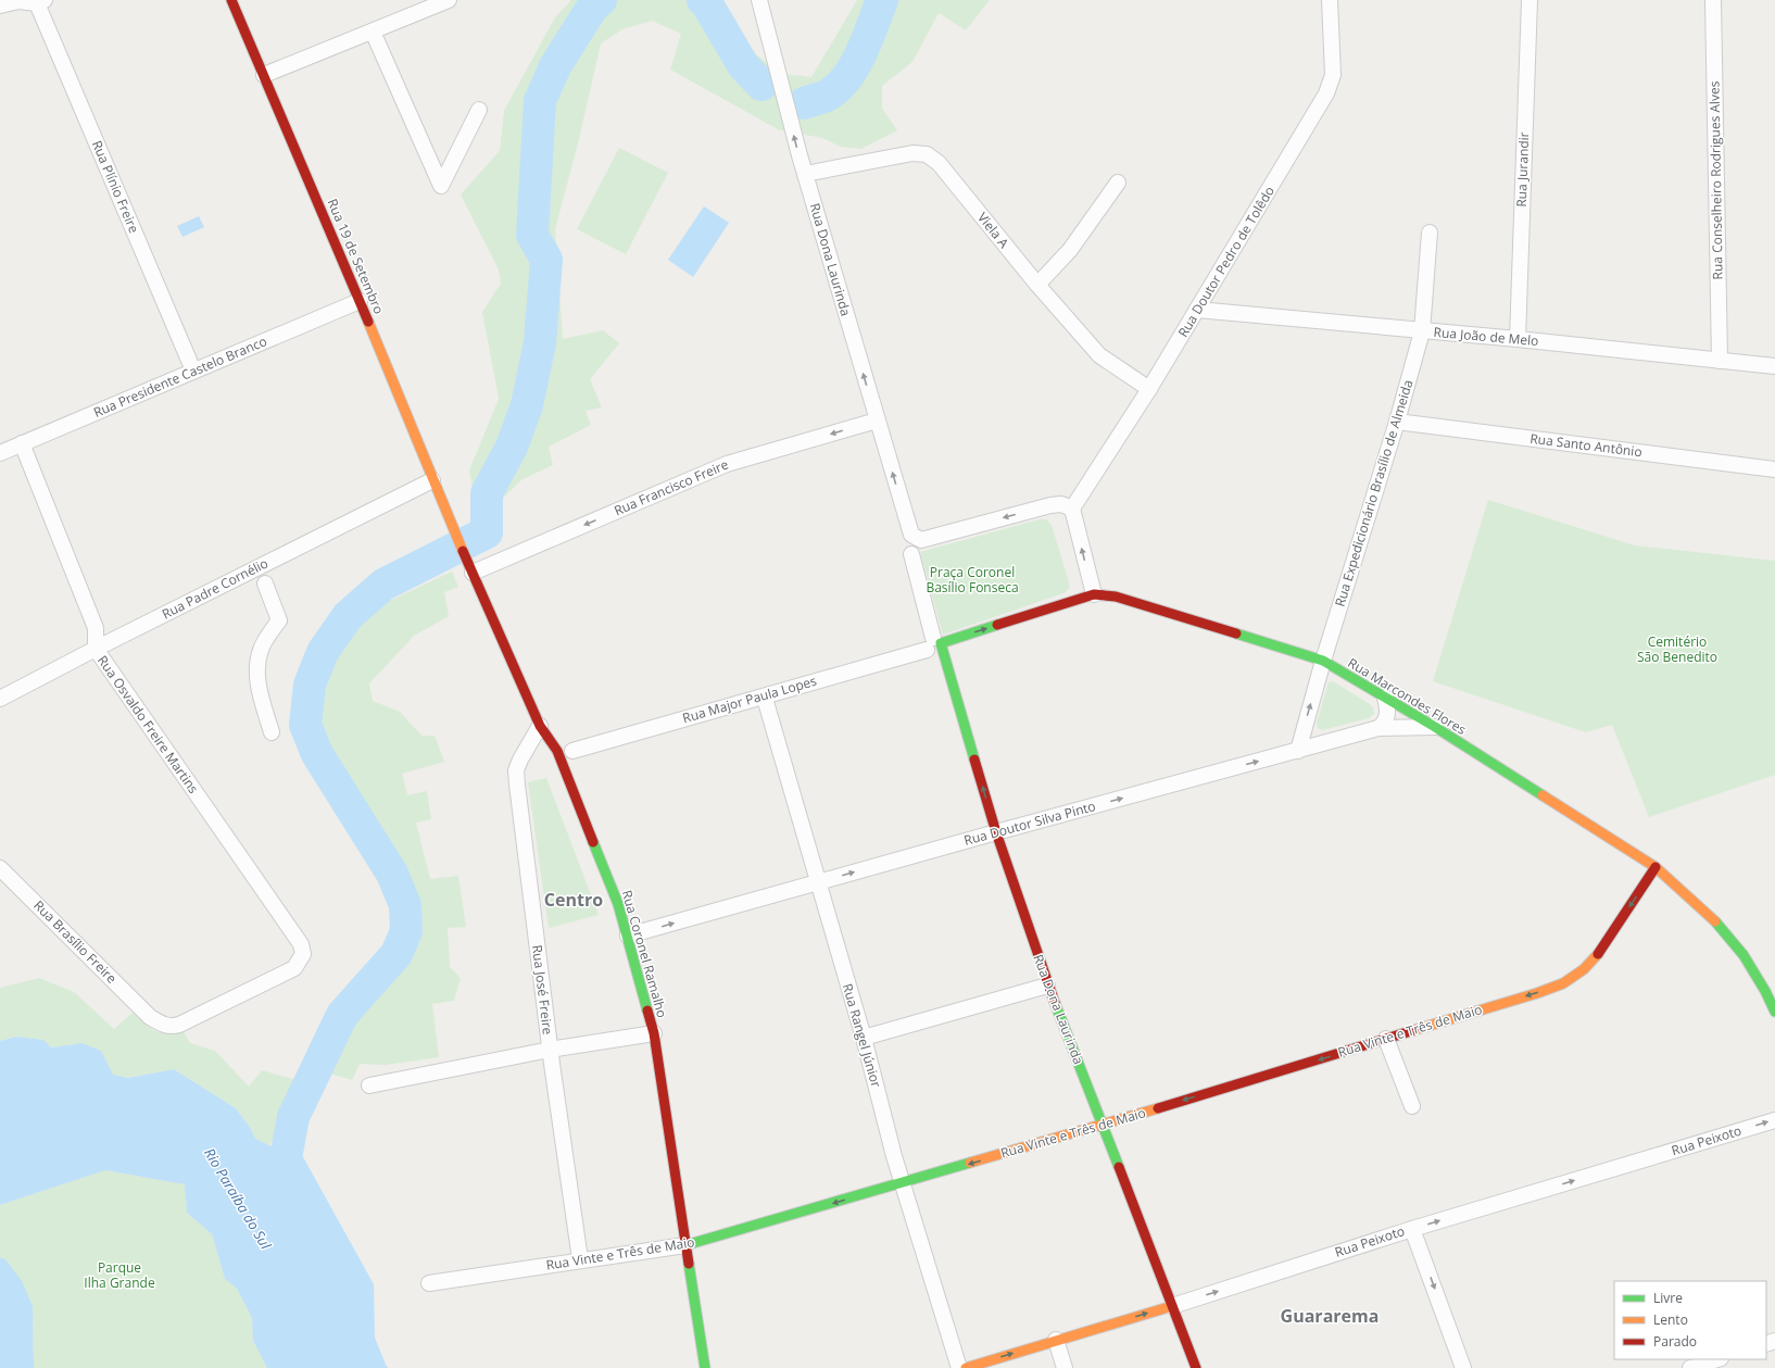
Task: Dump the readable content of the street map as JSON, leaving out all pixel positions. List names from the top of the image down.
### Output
{
  "streets": {
    "main road": [
      "Rua 19 de Setembro",
      "Rua Dona Laurinda",
      "Rua Marcondes Flores",
      "Rua Coronel Ramalho",
      "Rua Vinte e Três de Maio",
      "Rua Peixoto"
    ],
    "street": [
      "Rua Jurandir",
      "Rua Conselheiro Rodrigues Alves",
      "Rua Plínio Freire",
      "Viela A",
      "Rua Doutor Pedro de Tolêdo",
      "Rua João de Melo",
      "Rua Presidente Castelo Branco",
      "Rua Santo Antônio",
      "Rua Francisco Freire",
      "Rua Expedicionário Brasílio de Almeida",
      "Rua Padre Cornélio",
      "Rua Major Paula Lopes",
      "Rua Osvaldo Freire Martins",
      "Rua Doutor Silva Pinto",
      "Rua Brasílio Freire",
      "Rua José Freire",
      "Rua Rangel Júnior"
    ]
  },
  "crossings": [
    ["Rua Jurandir", "Rua João de Melo"],
    ["Rua Conselheiro Rodrigues Alves", "Rua João de Melo"],
    ["Rua Plínio Freire", "Rua Presidente Castelo Branco"],
    ["Viela A", "Rua Dona Laurinda"],
    ["Viela A", "Rua Doutor Pedro de Tolêdo"],
    ["Rua 19 de Setembro", "Rua Presidente Castelo Branco"],
    ["Rua 19 de Setembro", "Rua Francisco Freire"],
    ["Rua 19 de Setembro", "Rua Padre Cornélio"],
    ["Rua 19 de Setembro", "Rua Coronel Ramalho"],
    ["Rua Dona Laurinda", "Rua Doutor Pedro de Tolêdo"],
    ["Rua Dona Laurinda", "Rua Francisco Freire"],
    ["Rua Dona Laurinda", "Rua Marcondes Flores"],
    ["Rua Dona Laurinda", "Rua Major Paula Lopes"],
    ["Rua Dona Laurinda", "Rua Doutor Silva Pinto"],
    ["Rua Dona Laurinda", "Rua Vinte e Três de Maio"],
    ["Rua Dona Laurinda", "Rua Peixoto"],
    ["Rua Doutor Pedro de Tolêdo", "Rua João de Melo"],
    ["Rua João de Melo", "Rua Expedicionário Brasílio de Almeida"],
    ["Rua Presidente Castelo Branco", "Rua Osvaldo Freire Martins"],
    ["Rua Santo Antônio", "Rua Expedicionário Brasílio de Almeida"],
    ["Rua Francisco Freire", "Rua Coronel Ramalho"],
    ["Rua Expedicionário Brasílio de Almeida", "Rua Marcondes Flores"],
    ["Rua Expedicionário Brasílio de Almeida", "Rua Doutor Silva Pinto"],
    ["Rua Padre Cornélio", "Rua Osvaldo Freire Martins"],
    ["Rua Marcondes Flores", "Rua Major Paula Lopes"],
    ["Rua Marcondes Flores", "Rua Doutor Silva Pinto"],
    ["Rua Marcondes Flores", "Rua Vinte e Três de Maio"],
    ["Rua Osvaldo Freire Martins", "Rua Brasílio Freire"],
    ["Rua Doutor Silva Pinto", "Rua Coronel Ramalho"],
    ["Rua Doutor Silva Pinto", "Rua Rangel Júnior"],
    ["Rua Coronel Ramalho", "Rua José Freire"],
    ["Rua Coronel Ramalho", "Rua Vinte e Três de Maio"],
    ["Rua José Freire", "Rua Vinte e Três de Maio"],
    ["Rua Vinte e Três de Maio", "Rua Rangel Júnior"]
  ],
  "one_way": [
    "Rua Dona Laurinda",
    "Rua Francisco Freire",
    "Rua Doutor Silva Pinto",
    "Rua Vinte e Três de Maio",
    "Rua Peixoto"
  ],
  "districts": ["Centro", "Guararema"],
  "water": ["Rio Paraíba do Sul"],
  "parks": ["Praça Coronel Basílio Fonseca", "Cemitério São Benedito", "Parque Ilha Grande"],
  "legend": ["Livre", "Lento", "Parado"]
}
